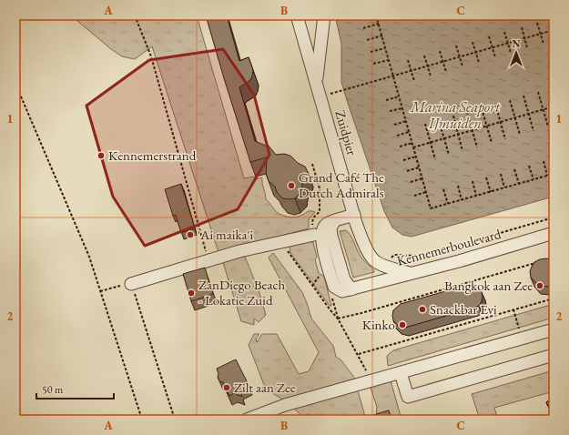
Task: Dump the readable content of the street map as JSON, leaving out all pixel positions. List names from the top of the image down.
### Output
{
  "streets": {
    "street": ["Zuidpier", "Kennemerboulevard"]
  },
  "crossings": [
    ["Zuidpier", "Kennemerboulevard"]
  ],
  "water": ["Marina Seaport IJmuiden"],
  "places": [
    "Kennemerstrand",
    "Grand Café The Dutch Admirals",
    "'Ai maika'i",
    "Bangkok aan Zee",
    "ZanDiego Beach - Lokatie Zuid",
    "Snackbar Evi",
    "Kinko",
    "Zilt aan Zee"
  ],
  "scale_bar": "50 m",
  "north": "top",
  "grid": {
    "columns": ["A", "B", "C"],
    "rows": ["1", "2"]
  }
}
